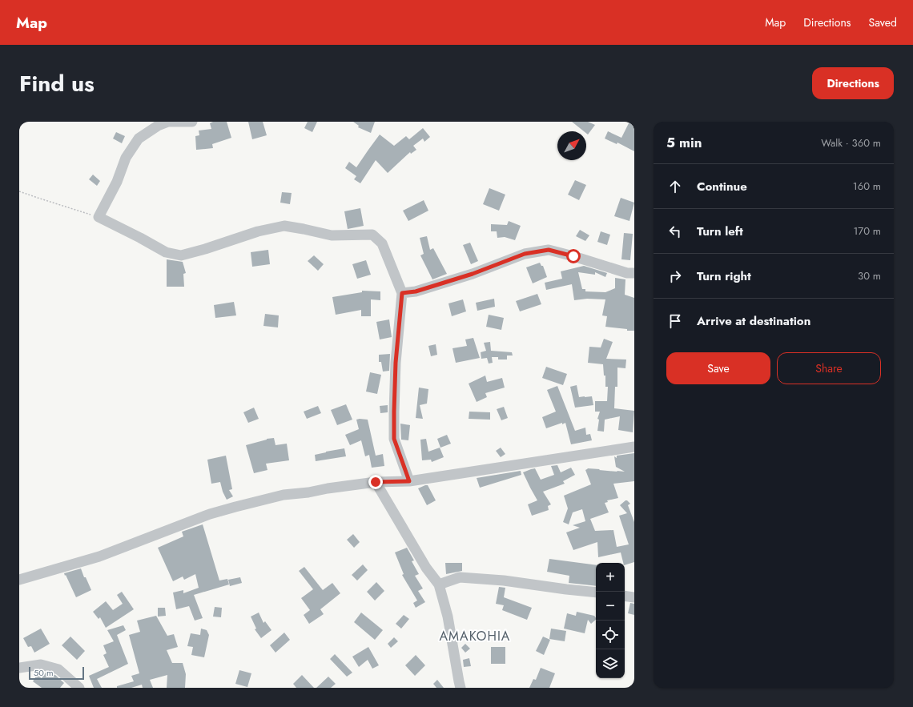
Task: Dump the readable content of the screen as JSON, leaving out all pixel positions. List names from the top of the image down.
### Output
{
  "districts": ["AMAKOHIA"],
  "scale_bar": "50 m",
  "north": "top right",
  "page": {
    "header": "Map",
    "nav": ["Map", "Directions", "Saved"],
    "title": "Find us",
    "buttons": [
      "Directions",
      ["Save", "Share"]
    ],
    "heading": ["5 min", "Walk · 360 m"],
    "list": [
      ["Continue", "160 m"],
      ["Turn left", "170 m"],
      ["Turn right", "30 m"],
      "Arrive at destination"
    ],
    "map_buttons": ["+", "−"],
    "scale": "50 m"
  }
}
